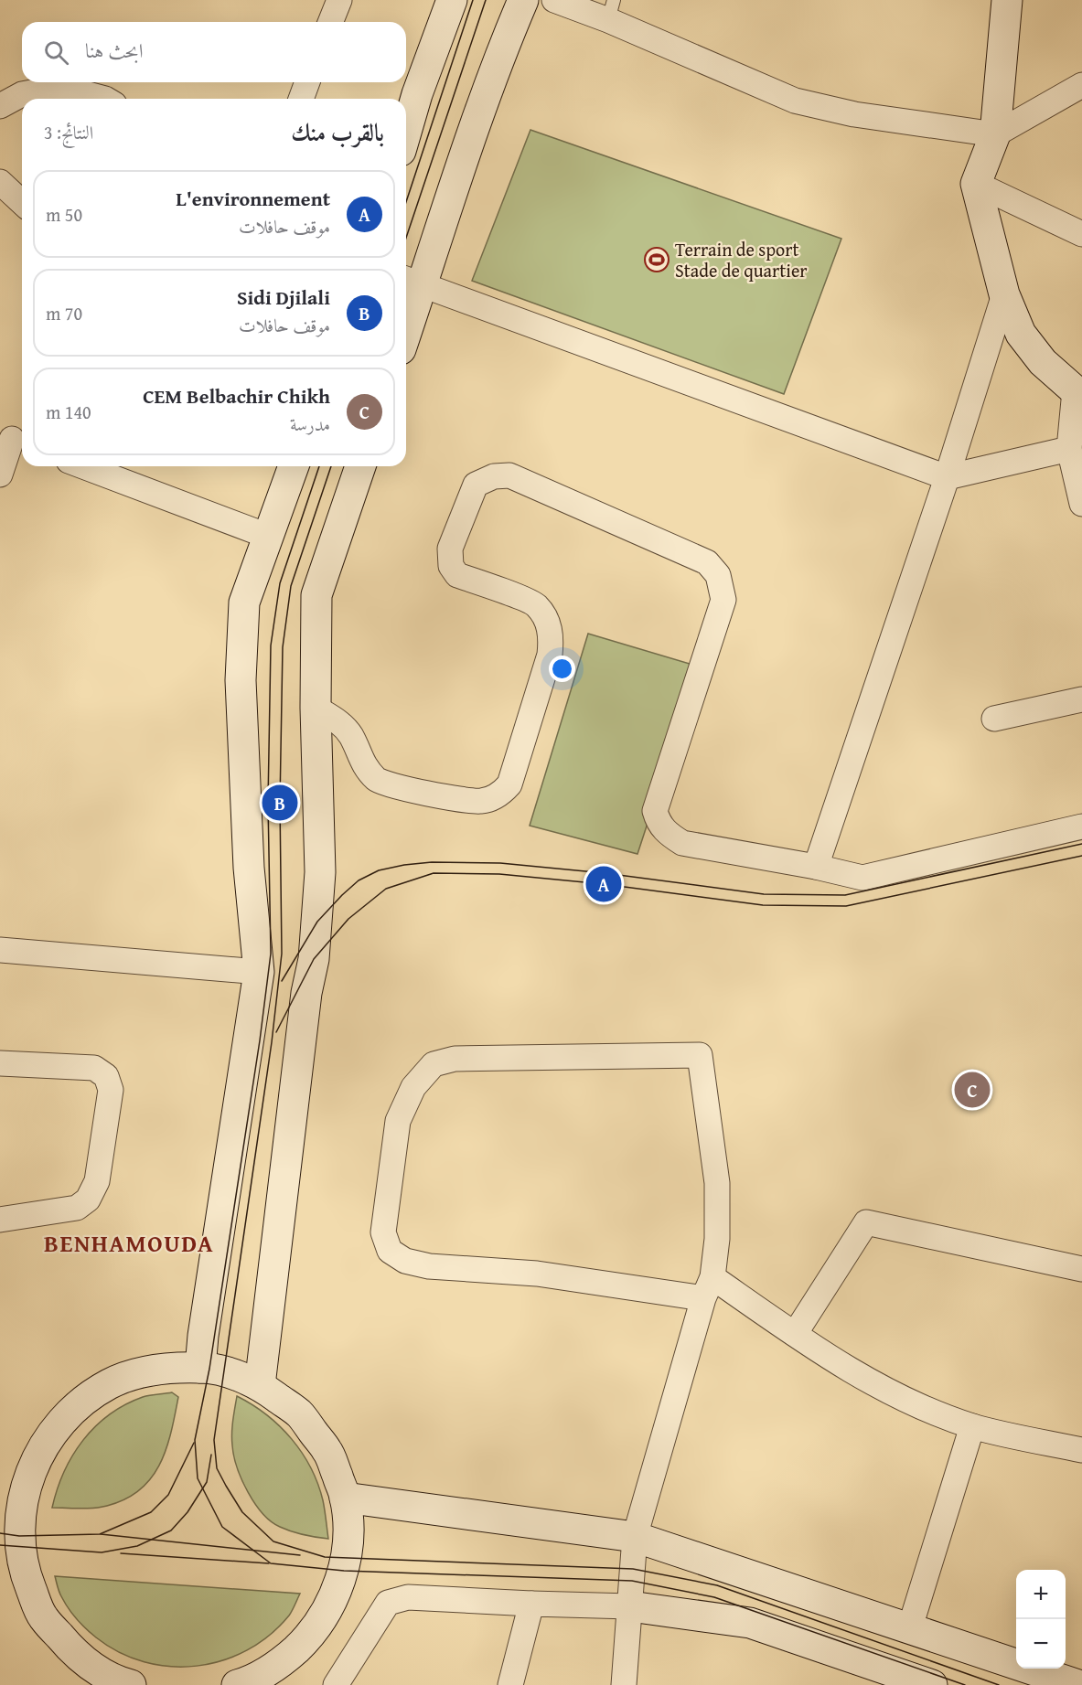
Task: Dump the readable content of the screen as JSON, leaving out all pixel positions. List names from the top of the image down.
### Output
{
  "districts": ["BENHAMOUDA"],
  "places": {
    "sports": ["Terrain de sport Stade de quartier"]
  },
  "page": {
    "search": "ابحث هنا",
    "heading": ["بالقرب منك", "النتائج: 3"],
    "list": [
      {
        "mark": "A",
        "name": "L'environnement",
        "note": "موقف حافلات",
        "value": "50 m"
      },
      {
        "mark": "B",
        "name": "Sidi Djilali",
        "note": "موقف حافلات",
        "value": "70 m"
      },
      {
        "mark": "C",
        "name": "CEM Belbachir Chikh",
        "note": "مدرسة",
        "value": "140 m"
      }
    ],
    "pins": ["B", "A", "C"],
    "map_buttons": ["+", "−"]
  }
}
